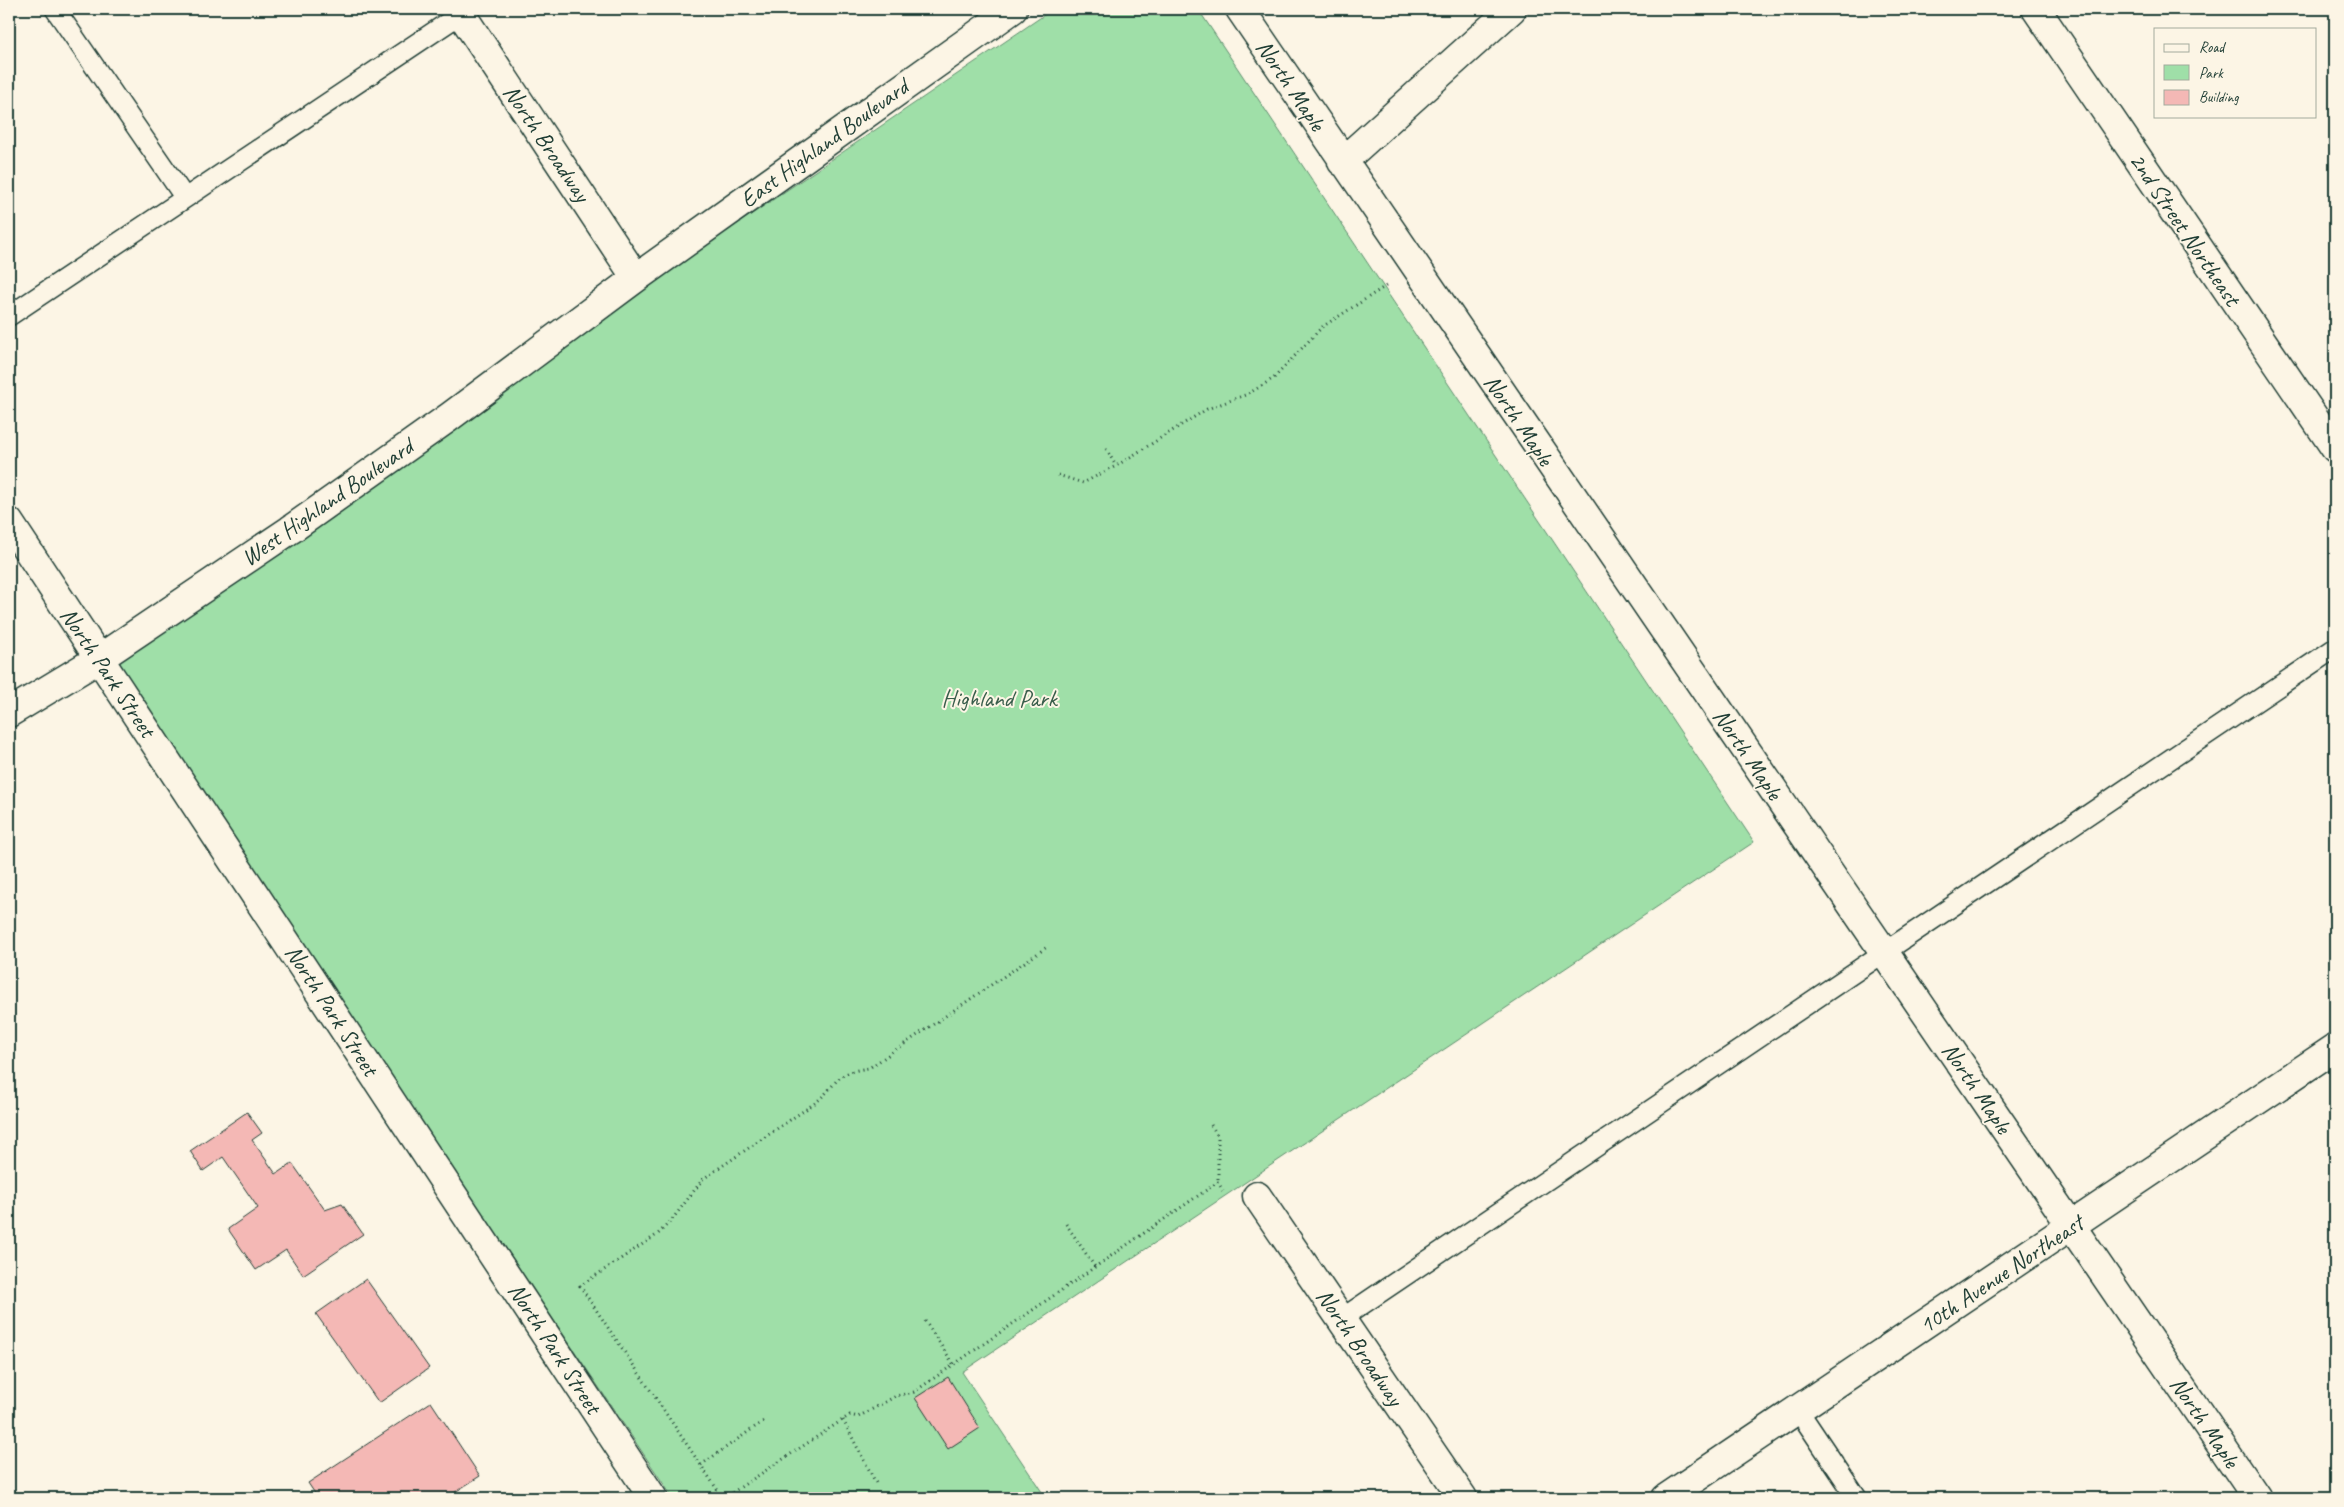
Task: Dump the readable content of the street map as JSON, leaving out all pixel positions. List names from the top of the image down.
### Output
{
  "streets": {
    "street": [
      "North Maple",
      "North Broadway",
      "East Highland Boulevard",
      "2nd Street Northeast",
      "West Highland Boulevard",
      "North Park Street",
      "10th Avenue Northeast"
    ]
  },
  "crossings": [
    ["North Maple", "10th Avenue Northeast"],
    ["North Broadway", "East Highland Boulevard"],
    ["North Broadway", "West Highland Boulevard"],
    ["East Highland Boulevard", "West Highland Boulevard"],
    ["West Highland Boulevard", "North Park Street"]
  ],
  "parks": ["Highland Park"],
  "legend": ["Road", "Park", "Building"]
}
